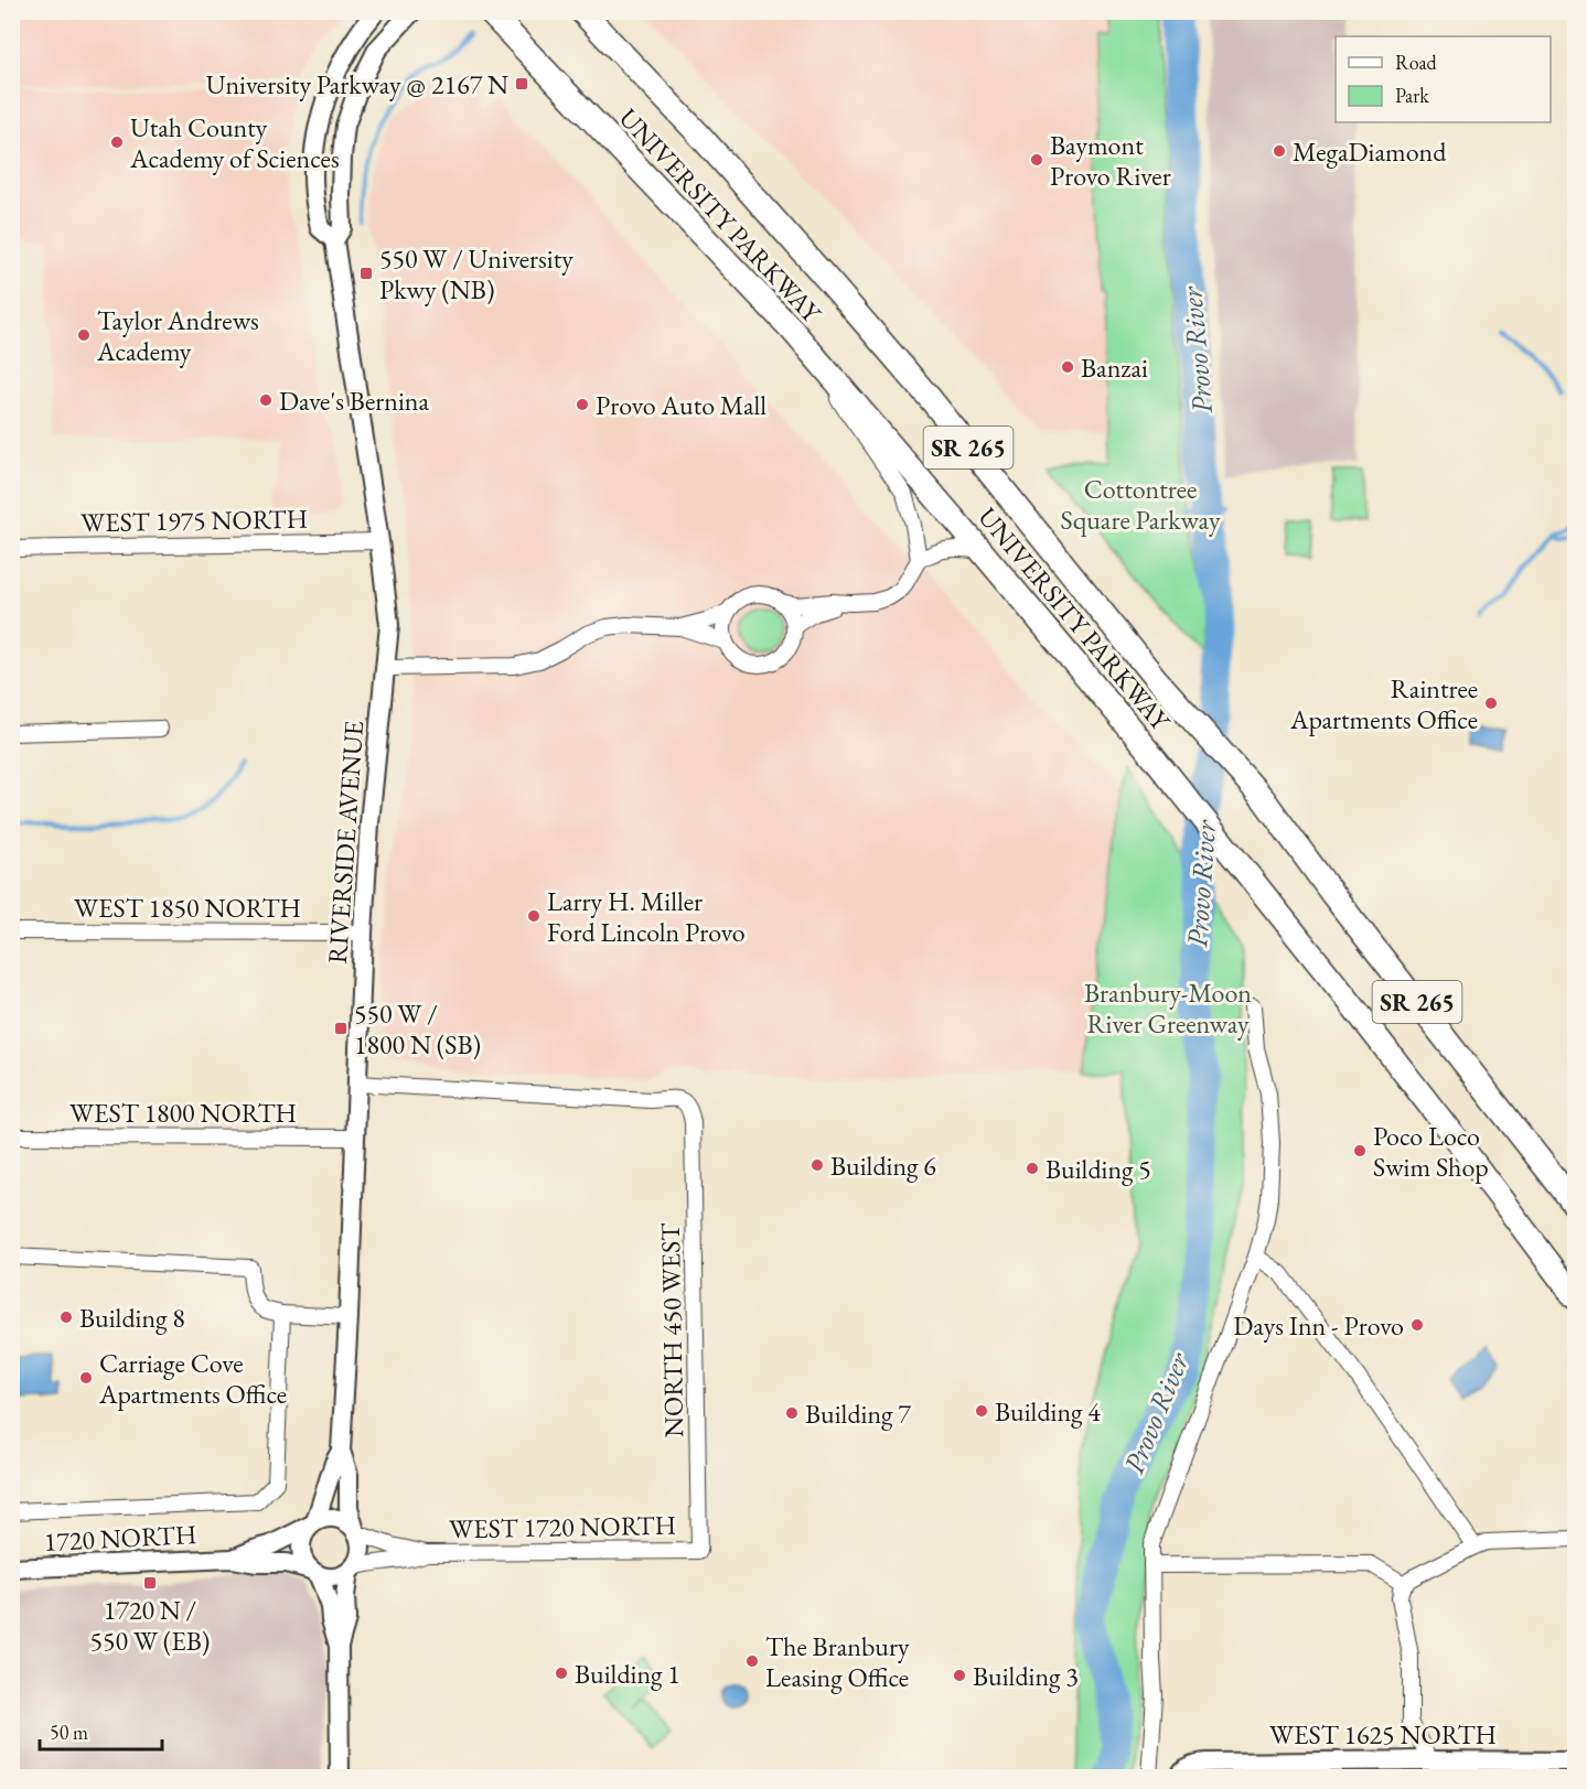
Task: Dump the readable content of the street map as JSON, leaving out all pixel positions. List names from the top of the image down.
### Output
{
  "streets": {
    "main road": ["UNIVERSITY PARKWAY", "SR 265"],
    "street": [
      "WEST 1975 NORTH",
      "RIVERSIDE AVENUE",
      "WEST 1850 NORTH",
      "WEST 1800 NORTH",
      "NORTH 450 WEST",
      "WEST 1720 NORTH",
      "1720 NORTH",
      "WEST 1625 NORTH"
    ]
  },
  "crossings": [
    ["WEST 1975 NORTH", "RIVERSIDE AVENUE"],
    ["RIVERSIDE AVENUE", "WEST 1850 NORTH"],
    ["RIVERSIDE AVENUE", "WEST 1800 NORTH"],
    ["RIVERSIDE AVENUE", "NORTH 450 WEST"],
    ["RIVERSIDE AVENUE", "WEST 1720 NORTH"],
    ["RIVERSIDE AVENUE", "1720 NORTH"],
    ["NORTH 450 WEST", "WEST 1720 NORTH"],
    ["WEST 1720 NORTH", "1720 NORTH"]
  ],
  "water": ["Provo River"],
  "parks": ["Cottontree Square Parkway", "Branbury-Moon River Greenway"],
  "places": {
    "transit": [
      "University Parkway @ 2167 N",
      "550 W / University Pkwy (NB)",
      "550 W / 1800 N (SB)",
      "1720 N / 550 W (EB)"
    ],
    "other": [
      "Utah County Academy of Sciences",
      "MegaDiamond",
      "Baymont Provo River",
      "Taylor Andrews Academy",
      "Banzai",
      "Dave's Bernina",
      "Provo Auto Mall",
      "Raintree Apartments Office",
      "Larry H. Miller Ford Lincoln Provo",
      "Poco Loco Swim Shop",
      "Building 6",
      "Building 5",
      "Building 8",
      "Days Inn - Provo",
      "Carriage Cove Apartments Office",
      "Building 4",
      "Building 7",
      "The Branbury Leasing Office",
      "Building 1",
      "Building 3"
    ]
  },
  "legend": ["Road", "Park"],
  "scale_bar": "50 m"
}
